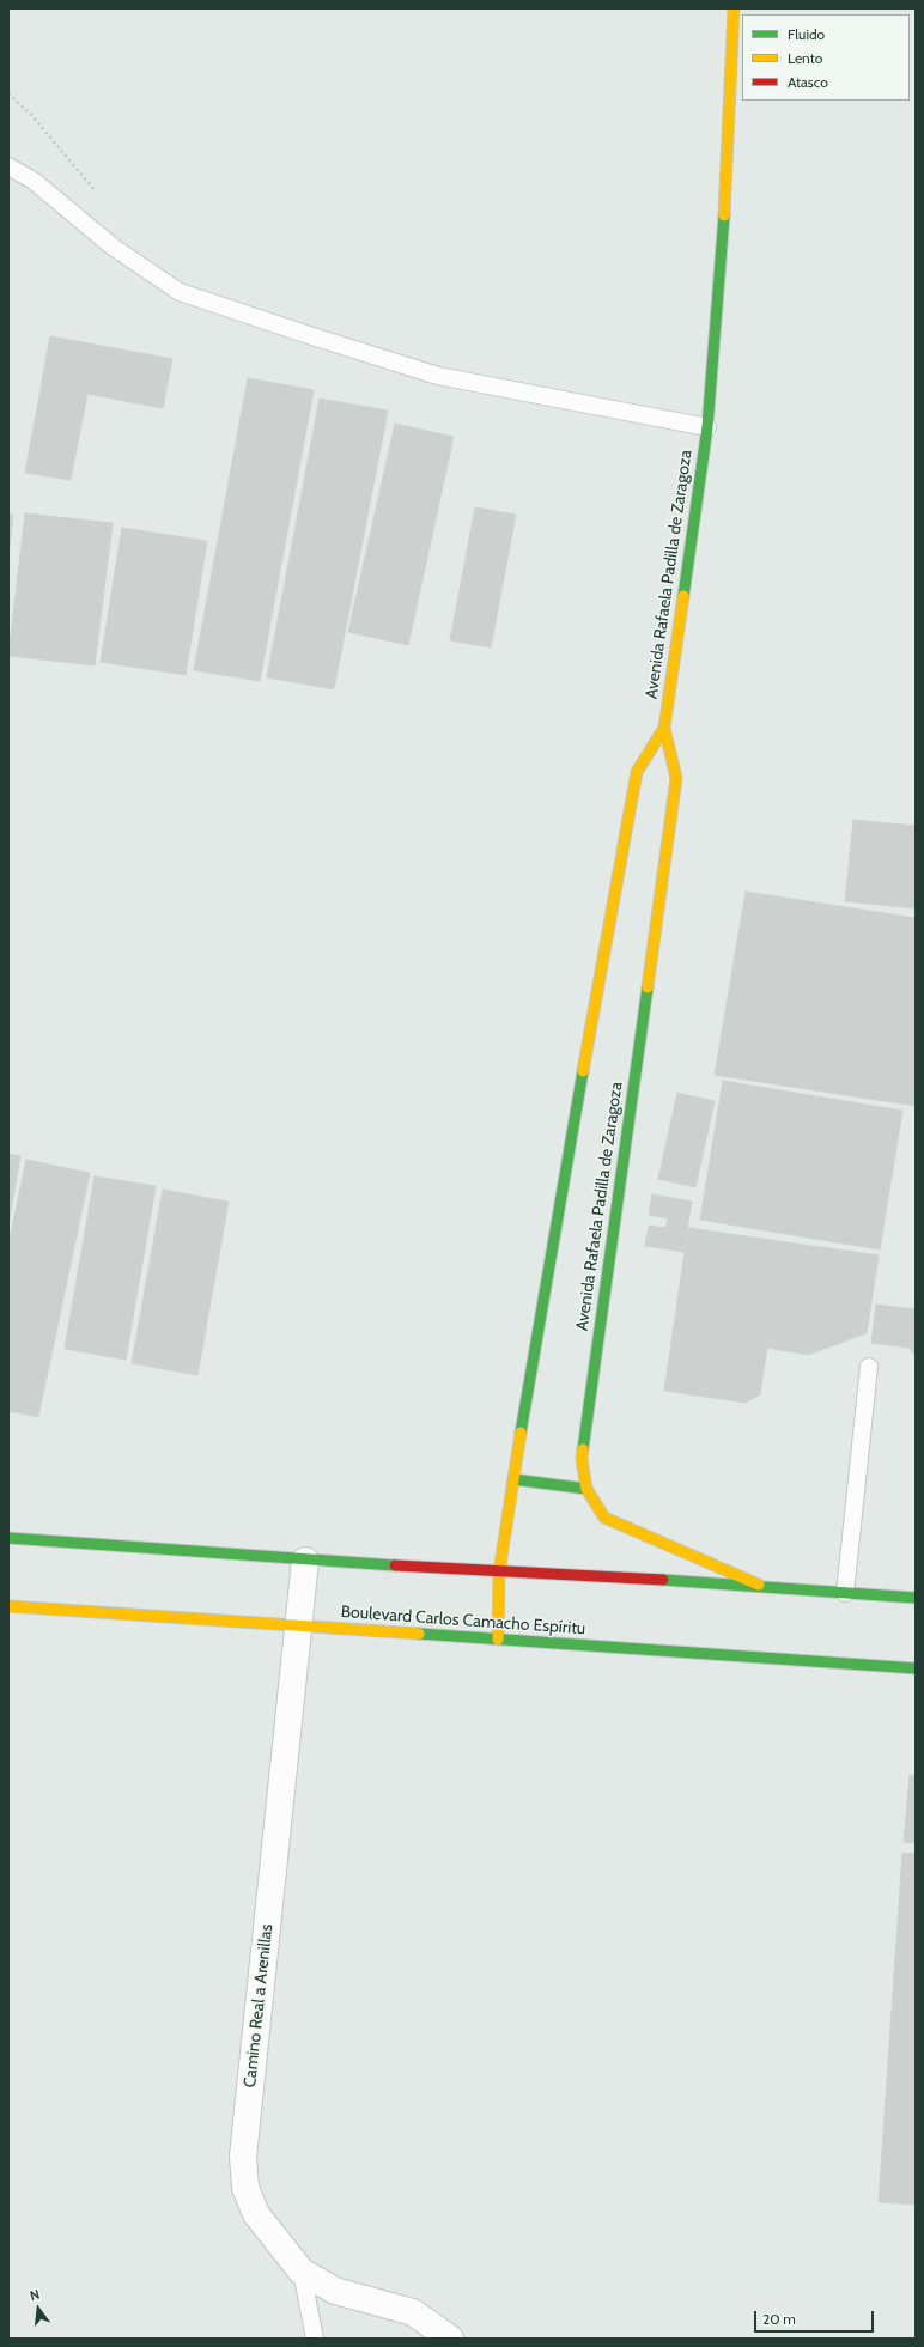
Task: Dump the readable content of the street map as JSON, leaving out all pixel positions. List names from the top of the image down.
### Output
{
  "streets": {
    "main road": ["Avenida Rafaela Padilla de Zaragoza", "Boulevard Carlos Camacho Espíritu"],
    "street": ["Camino Real a Arenillas"]
  },
  "crossings": [
    ["Avenida Rafaela Padilla de Zaragoza", "Boulevard Carlos Camacho Espíritu"],
    ["Boulevard Carlos Camacho Espíritu", "Camino Real a Arenillas"]
  ],
  "legend": ["Fluido", "Lento", "Atasco"],
  "scale_bar": "20 m",
  "north": "top"
}
